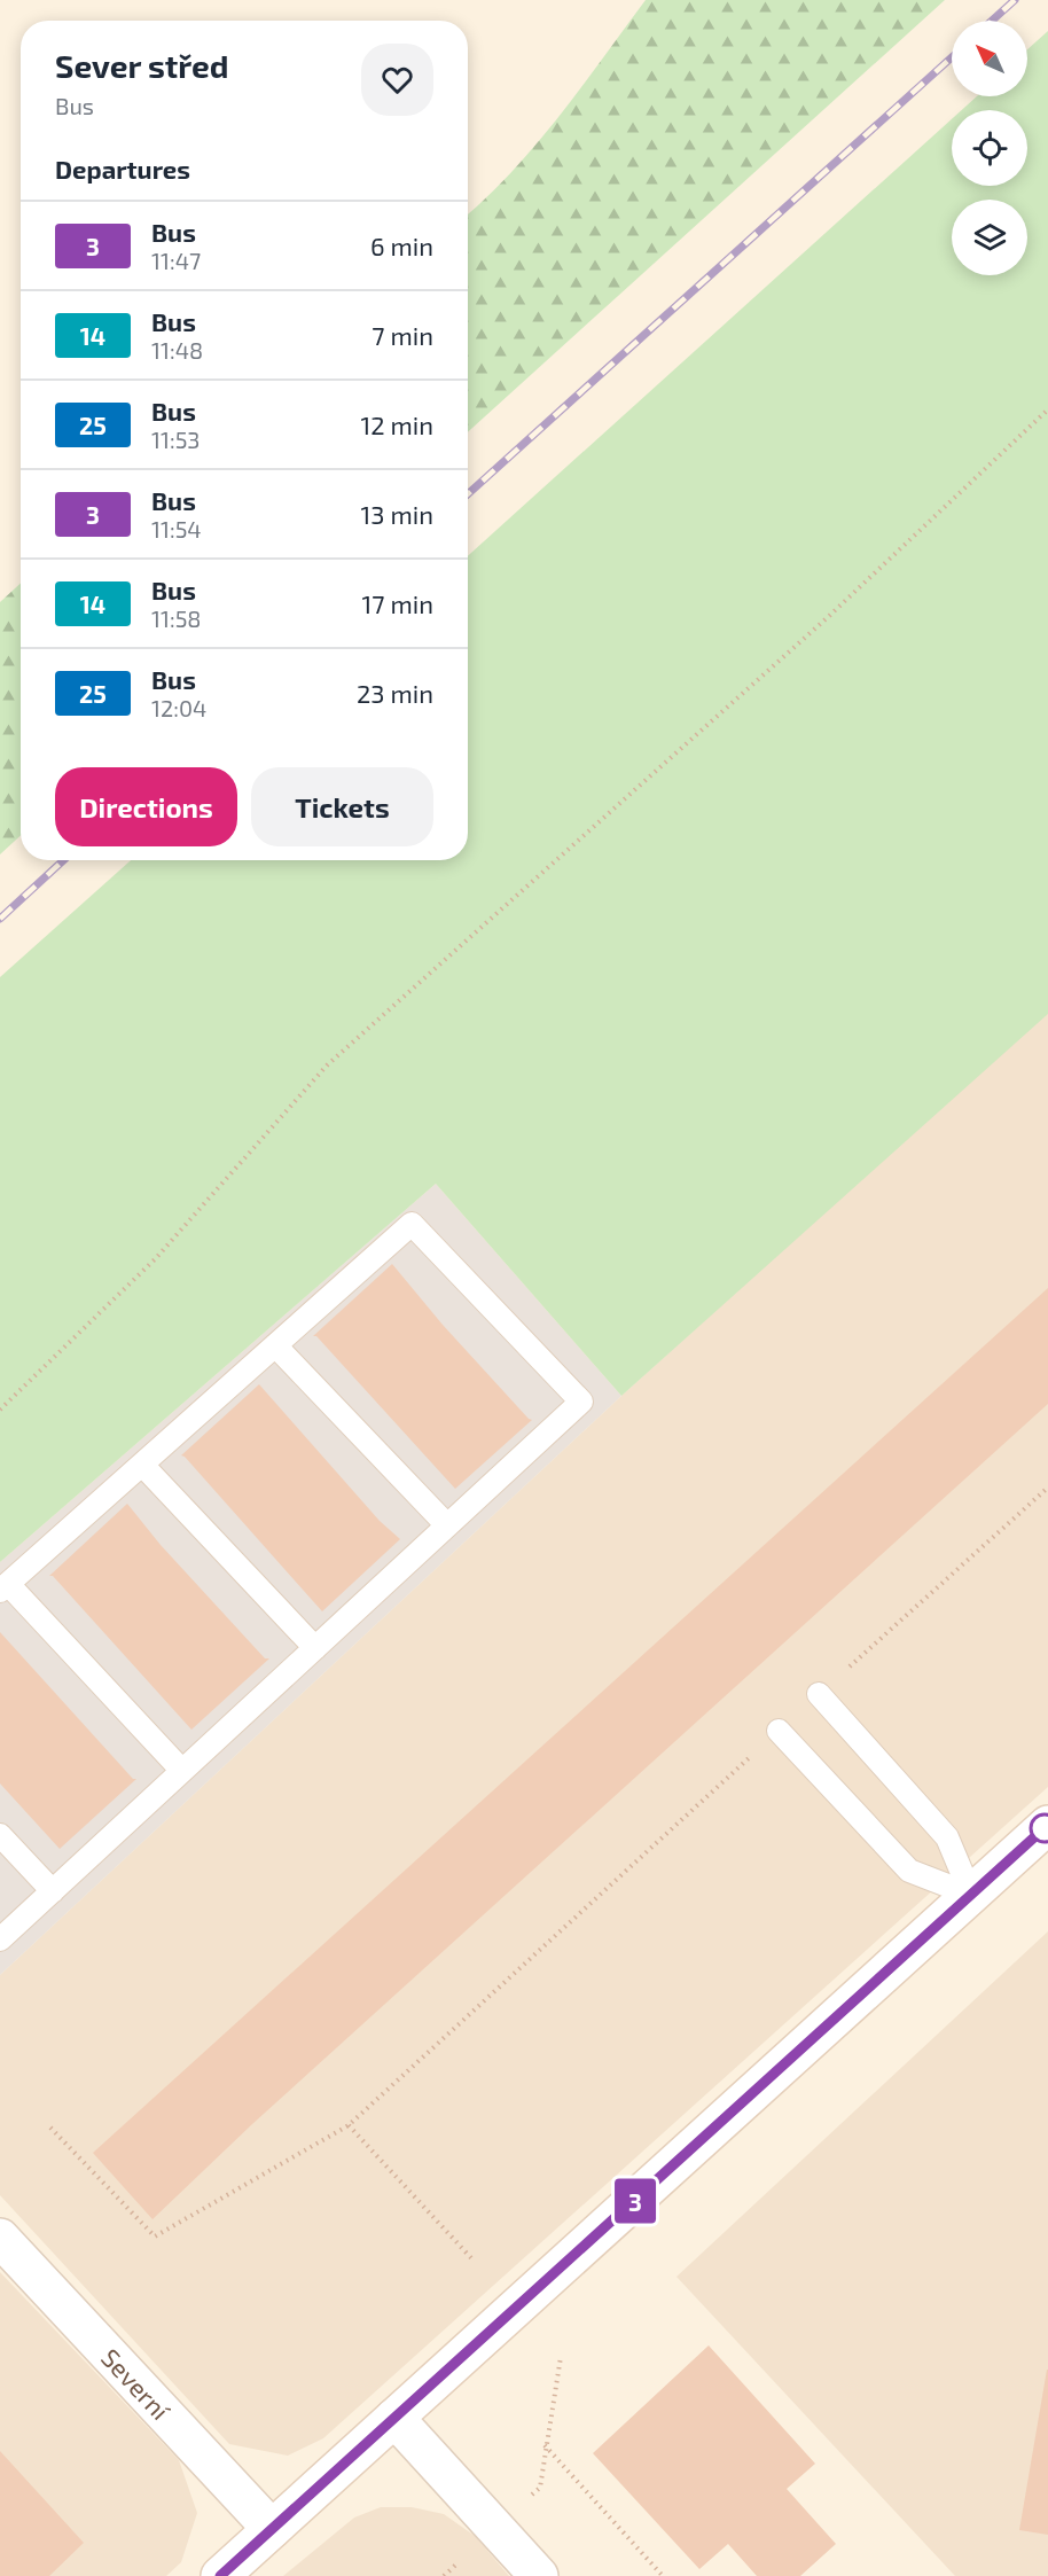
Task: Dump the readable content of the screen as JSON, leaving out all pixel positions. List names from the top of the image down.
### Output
{
  "streets": {
    "street": ["Severní"]
  },
  "lines": ["bus line 3"],
  "north": "top left",
  "page": {
    "on_map": "3",
    "heading": [
      ["Sever střed", "Bus"],
      "Departures"
    ],
    "list": [
      {
        "mark": "3",
        "name": "Bus",
        "note": "11:47",
        "value": "6 min"
      },
      {
        "mark": "14",
        "name": "Bus",
        "note": "11:48",
        "value": "7 min"
      },
      {
        "mark": "25",
        "name": "Bus",
        "note": "11:53",
        "value": "12 min"
      },
      {
        "mark": "3",
        "name": "Bus",
        "note": "11:54",
        "value": "13 min"
      },
      {
        "mark": "14",
        "name": "Bus",
        "note": "11:58",
        "value": "17 min"
      },
      {
        "mark": "25",
        "name": "Bus",
        "note": "12:04",
        "value": "23 min"
      }
    ],
    "buttons": ["Directions", "Tickets"]
  }
}
